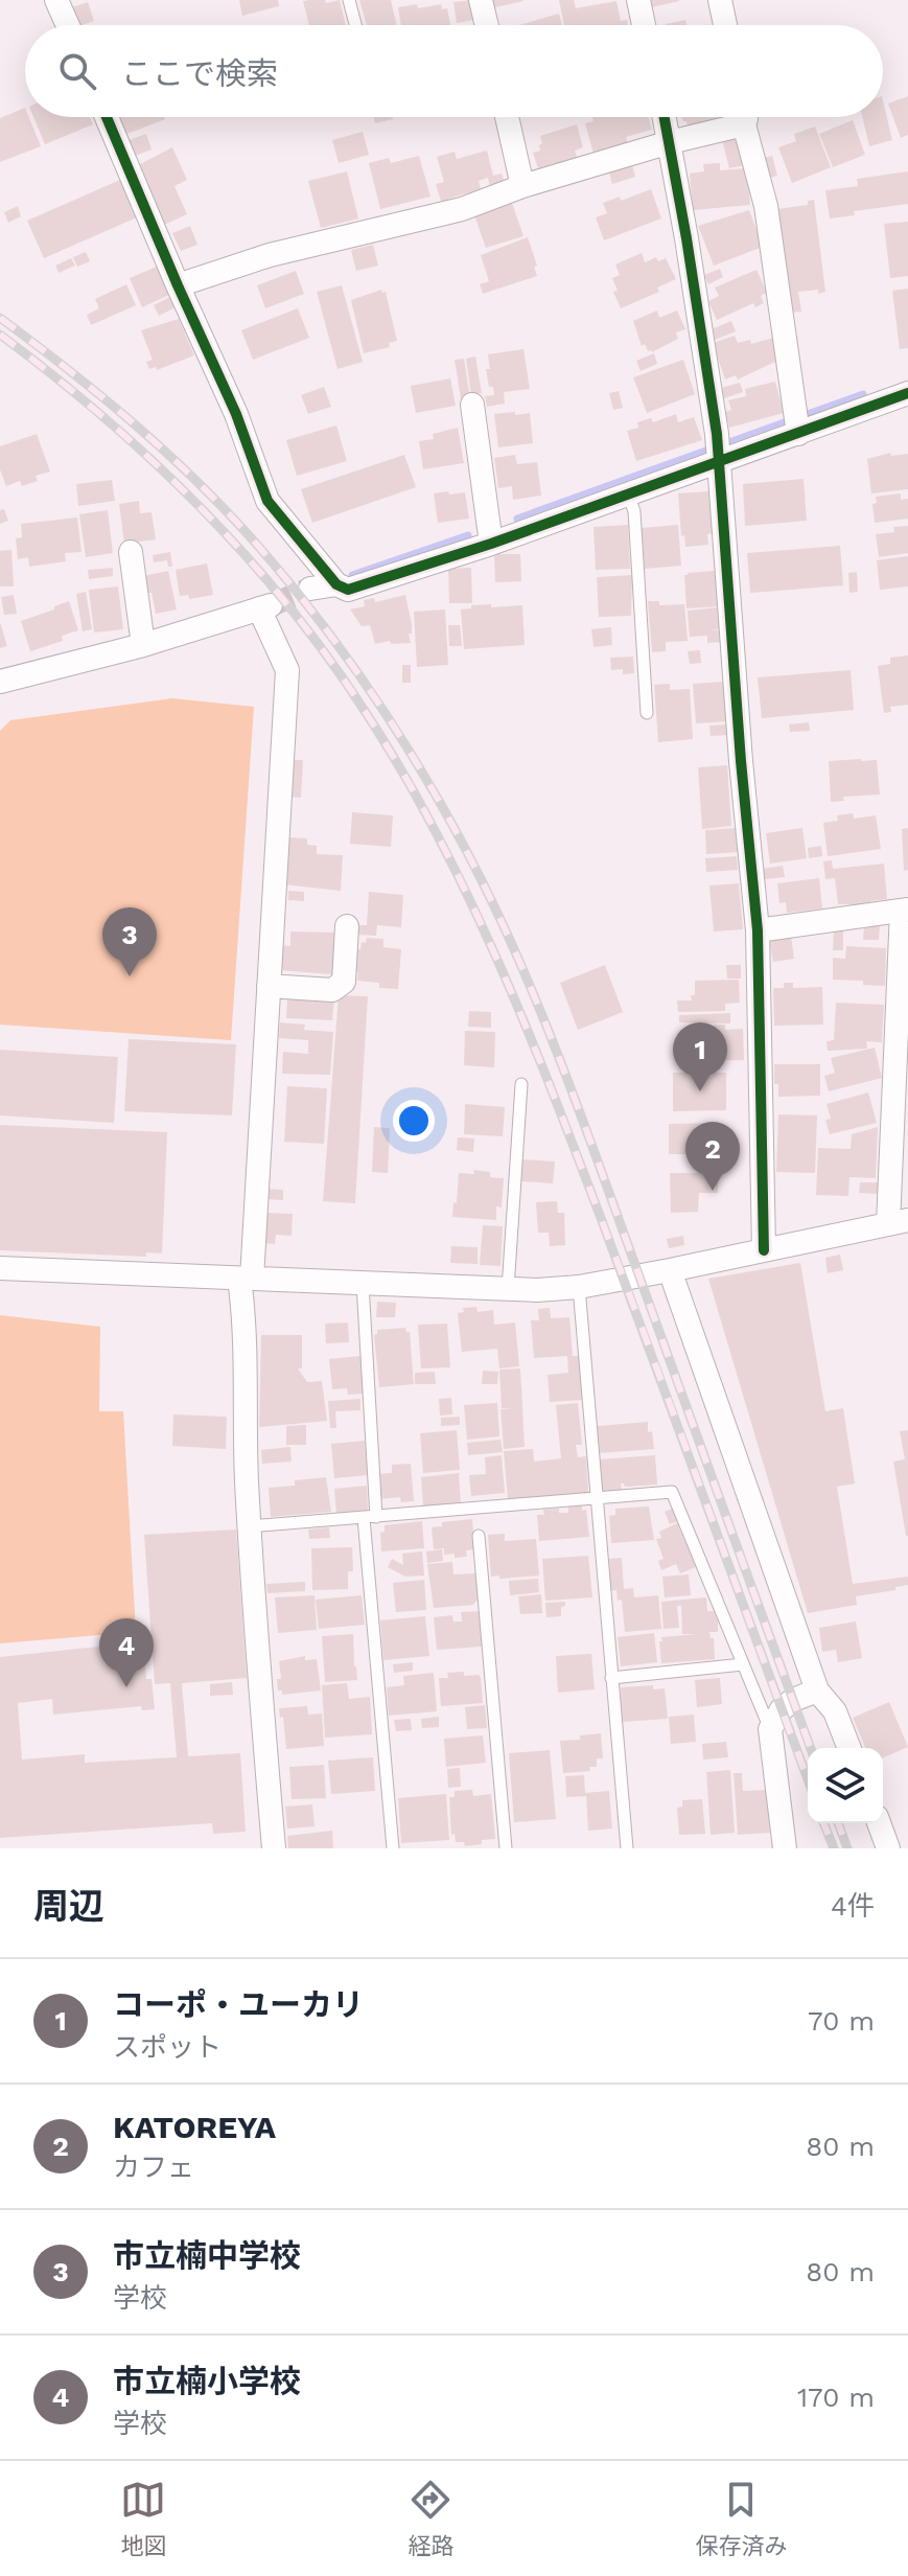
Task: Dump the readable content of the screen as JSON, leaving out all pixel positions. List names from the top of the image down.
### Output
{
  "page": {
    "search": "ここで検索",
    "pins": [
      "3",
      "1",
      "2",
      "4"
    ],
    "heading": ["周辺", "4件"],
    "list": [
      {
        "mark": "1",
        "name": "コーポ・ユーカリ",
        "note": "スポット",
        "value": "70 m"
      },
      {
        "mark": "2",
        "name": "KATOREYA",
        "note": "カフェ",
        "value": "80 m"
      },
      {
        "mark": "3",
        "name": "市立楠中学校",
        "note": "学校",
        "value": "80 m"
      },
      {
        "mark": "4",
        "name": "市立楠小学校",
        "note": "学校",
        "value": "170 m"
      }
    ],
    "nav": ["地図", "経路", "保存済み"]
  }
}
